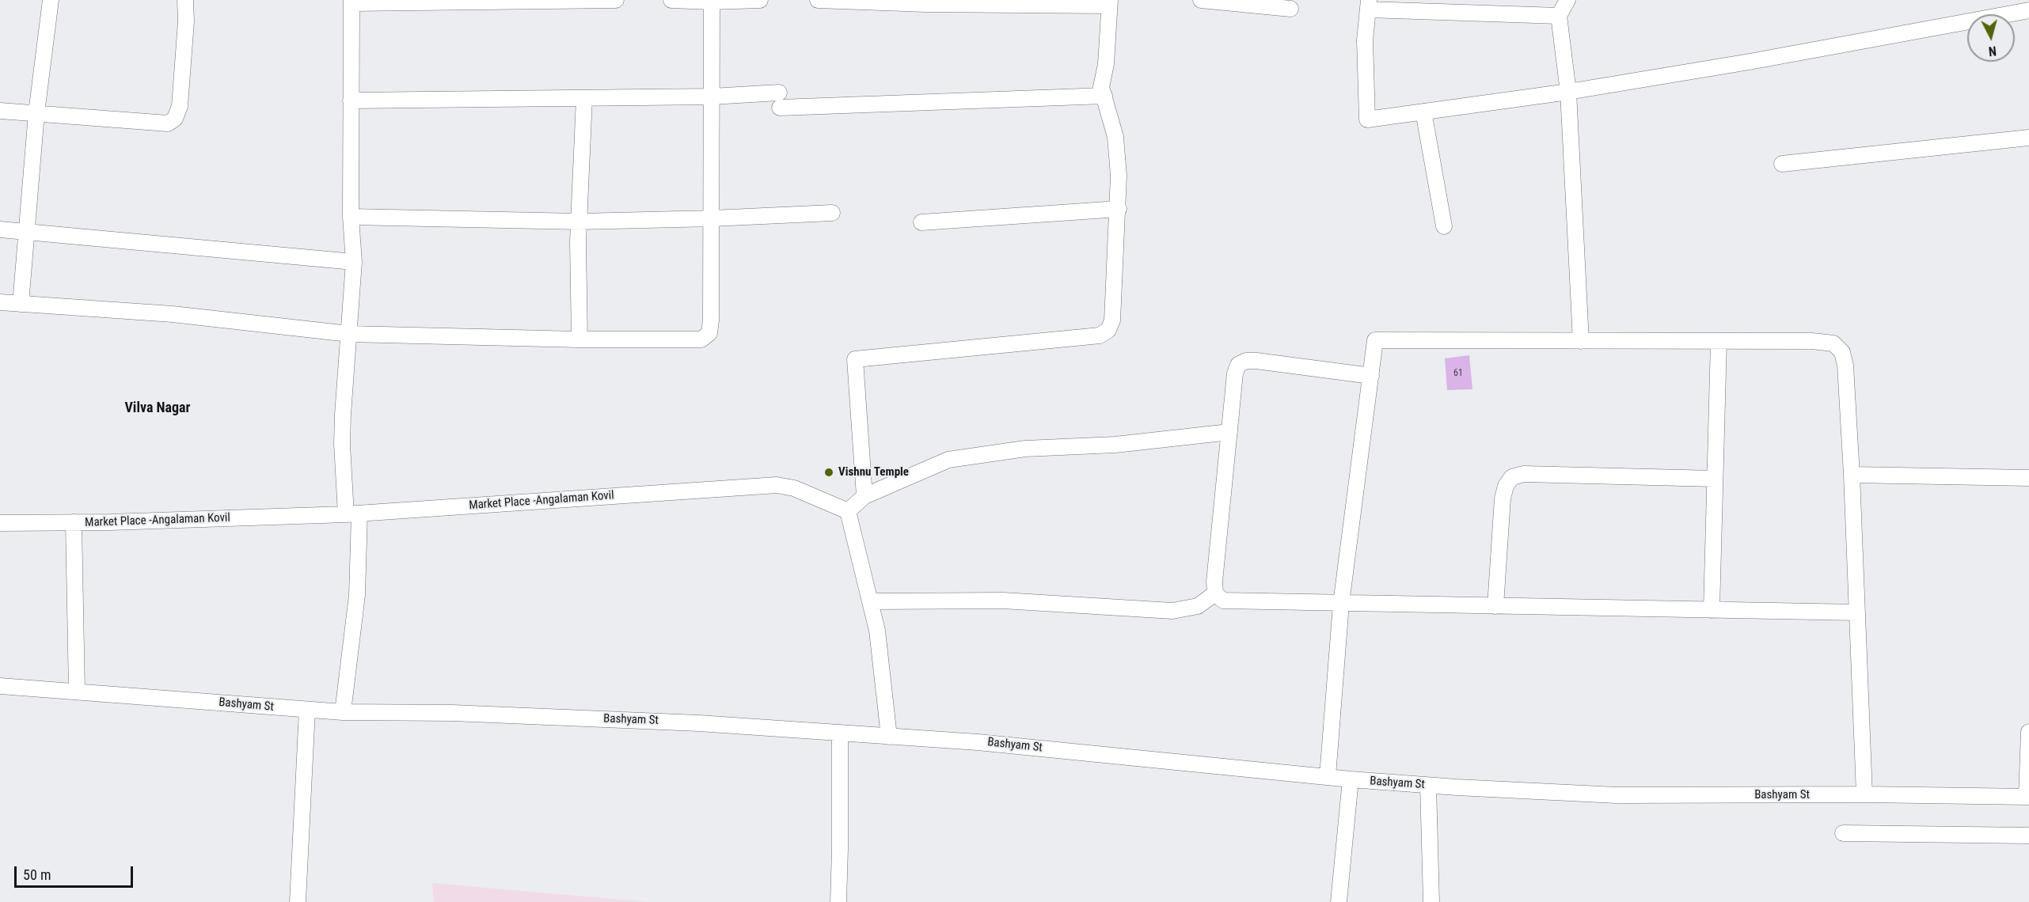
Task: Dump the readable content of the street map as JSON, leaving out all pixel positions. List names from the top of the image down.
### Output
{
  "streets": {
    "street": ["Market Place -Angalaman Kovil", "Bashyam St"]
  },
  "districts": ["Vilva Nagar"],
  "places": ["Vishnu Temple"],
  "house_numbers": ["61"],
  "scale_bar": "50 m",
  "north": "bottom"
}
